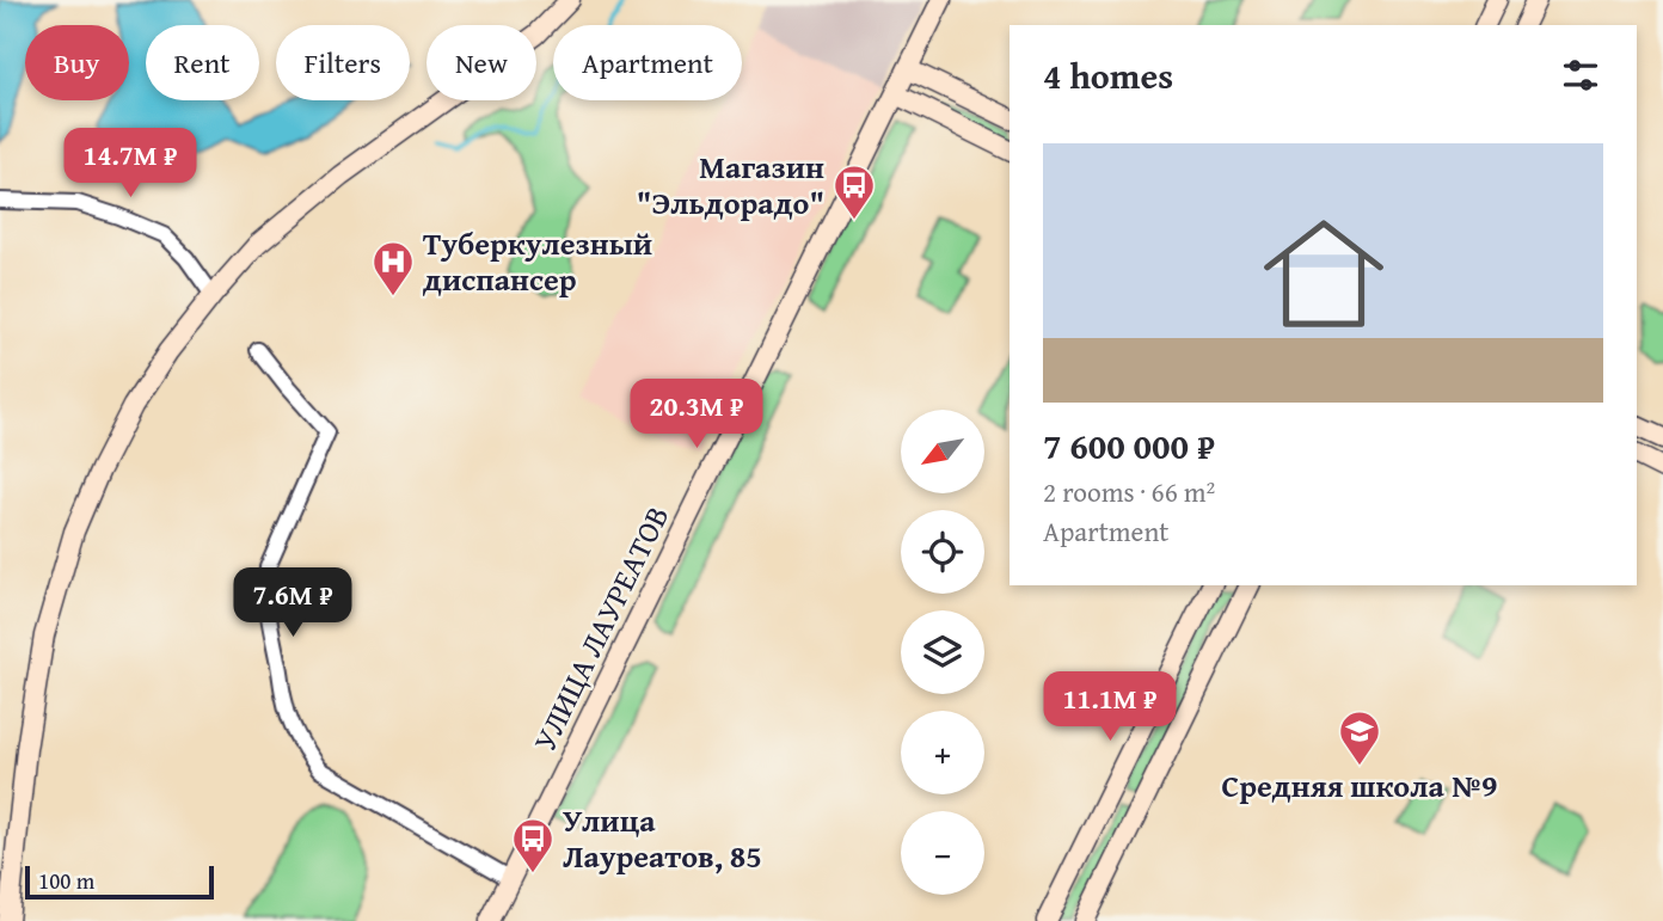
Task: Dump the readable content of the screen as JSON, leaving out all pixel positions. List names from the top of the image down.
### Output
{
  "streets": {
    "street": ["УЛИЦА ЛАУРЕАТОВ"]
  },
  "places": {
    "bus stop": ["Магазин \"Эльдорадо\"", "Улица Лауреатов, 85"],
    "hospital": ["Туберкулезный диспансер"],
    "school or university": ["Средняя школа №9"]
  },
  "scale_bar": "100 m",
  "north": "bottom left",
  "page": {
    "chip": [
      "Buy",
      "Rent",
      "Filters",
      "New",
      "Apartment"
    ],
    "heading": "4 homes",
    "list": [
      {
        "name": "7 600 000 ₽",
        "note": "2 rooms · 66 m² · Apartment"
      }
    ],
    "price": [
      "14.7M ₽",
      "20.3M ₽",
      "7.6M ₽",
      "11.1M ₽"
    ],
    "map_buttons": ["+", "−"],
    "scale": "100 m"
  }
}
